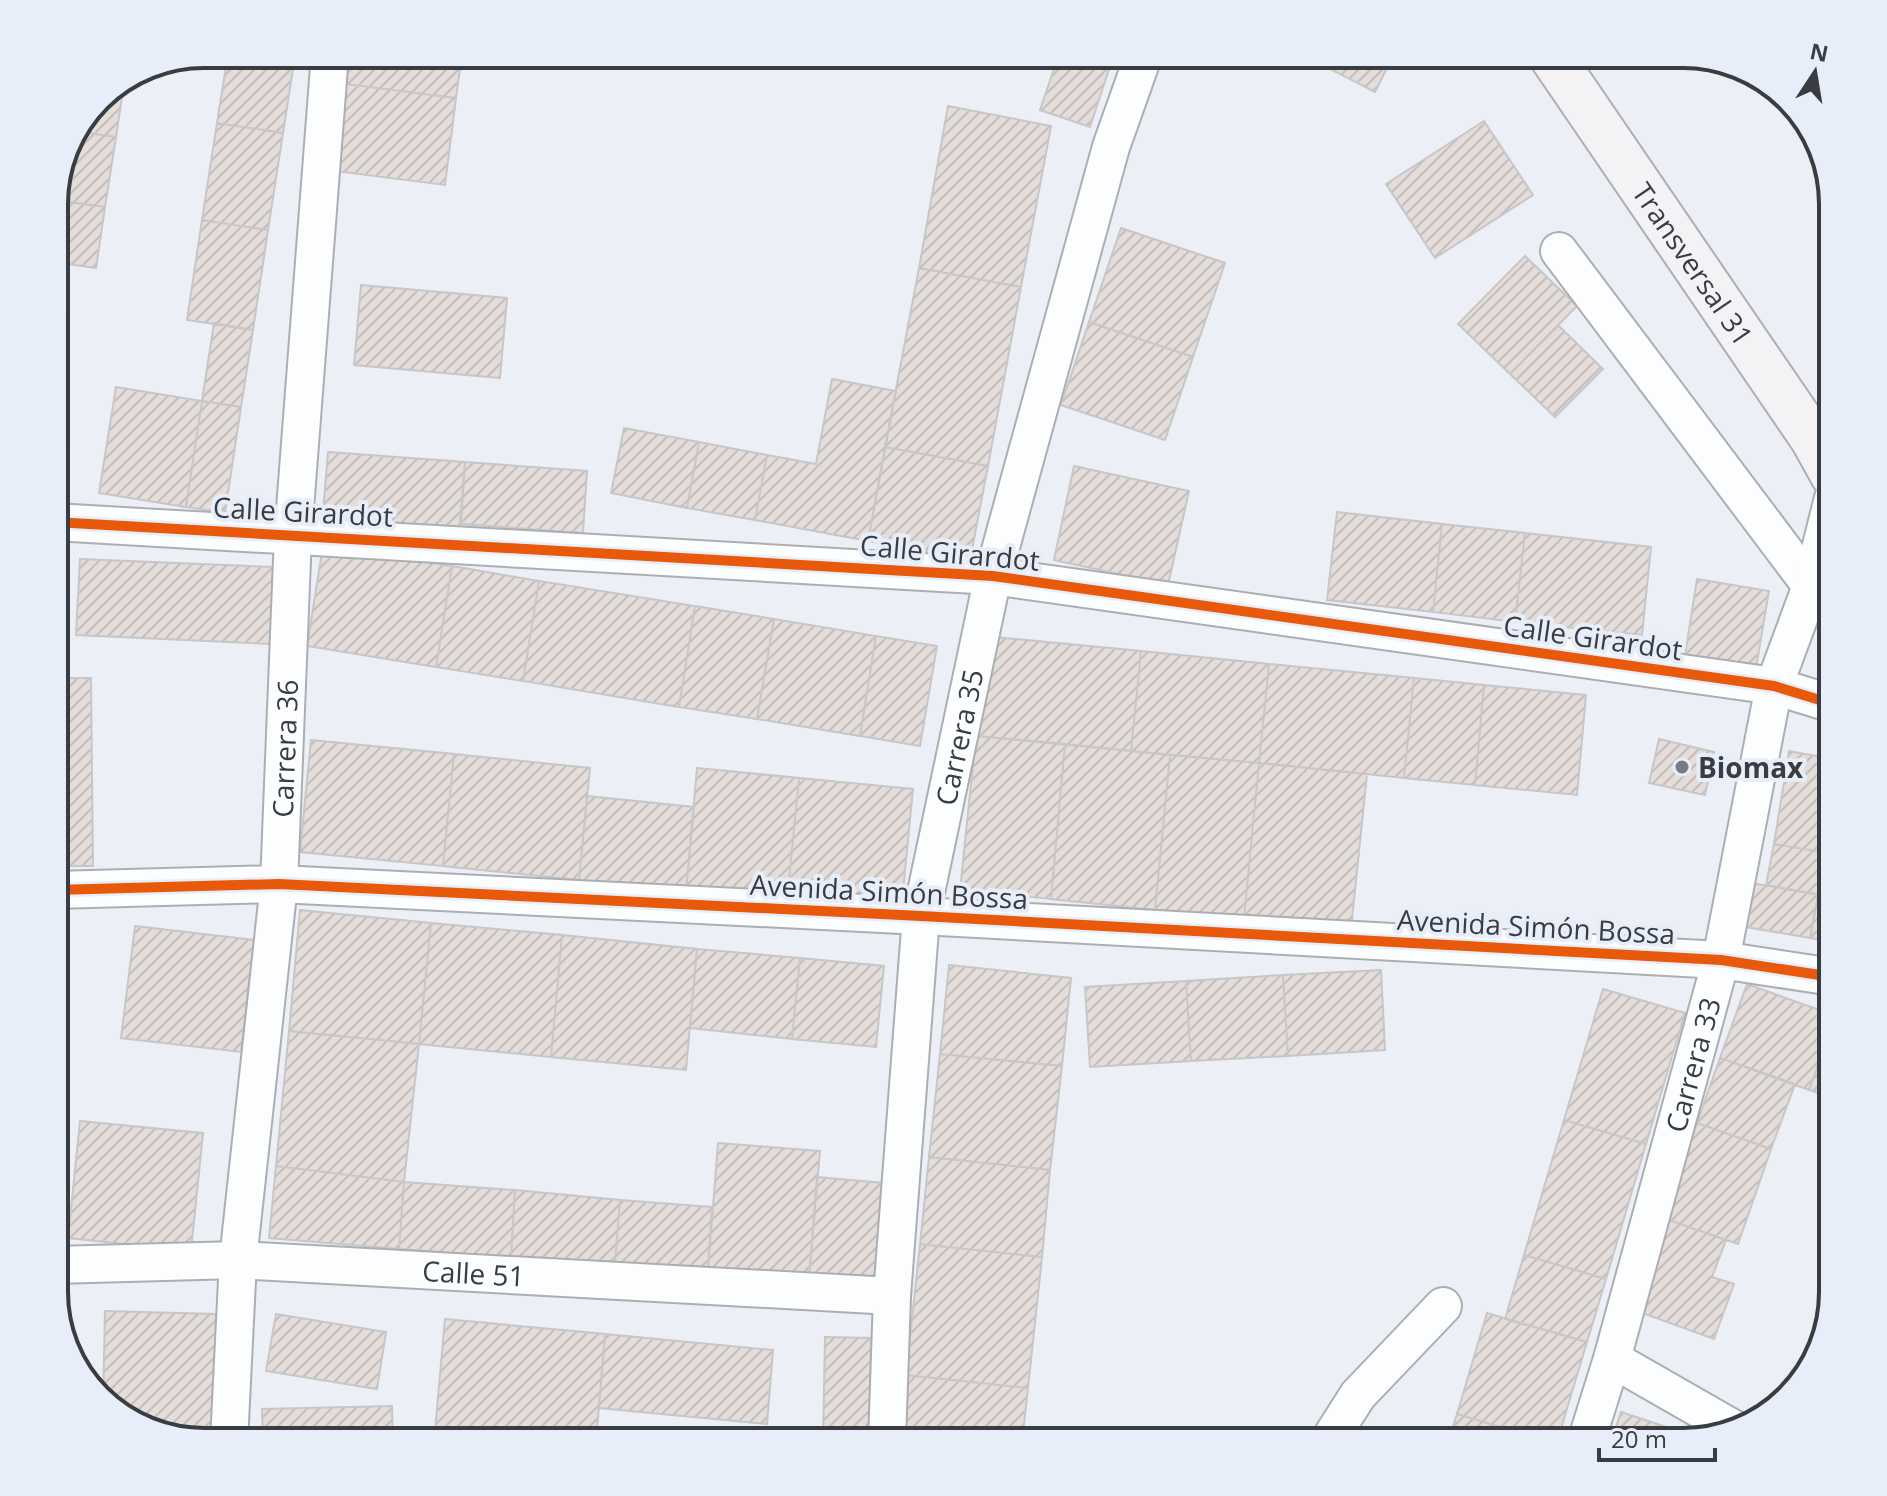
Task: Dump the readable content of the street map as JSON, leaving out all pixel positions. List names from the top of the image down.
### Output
{
  "streets": {
    "street": [
      "Transversal 31",
      "Calle Girardot",
      "Carrera 35",
      "Carrera 36",
      "Avenida Simón Bossa",
      "Carrera 33",
      "Calle 51"
    ]
  },
  "crossings": [
    ["Calle Girardot", "Carrera 35"],
    ["Calle Girardot", "Carrera 36"],
    ["Calle Girardot", "Carrera 33"],
    ["Carrera 35", "Avenida Simón Bossa"],
    ["Carrera 35", "Calle 51"],
    ["Carrera 36", "Avenida Simón Bossa"],
    ["Carrera 36", "Calle 51"],
    ["Avenida Simón Bossa", "Carrera 33"]
  ],
  "places": ["Biomax"],
  "scale_bar": "20 m",
  "north": "top"
}
